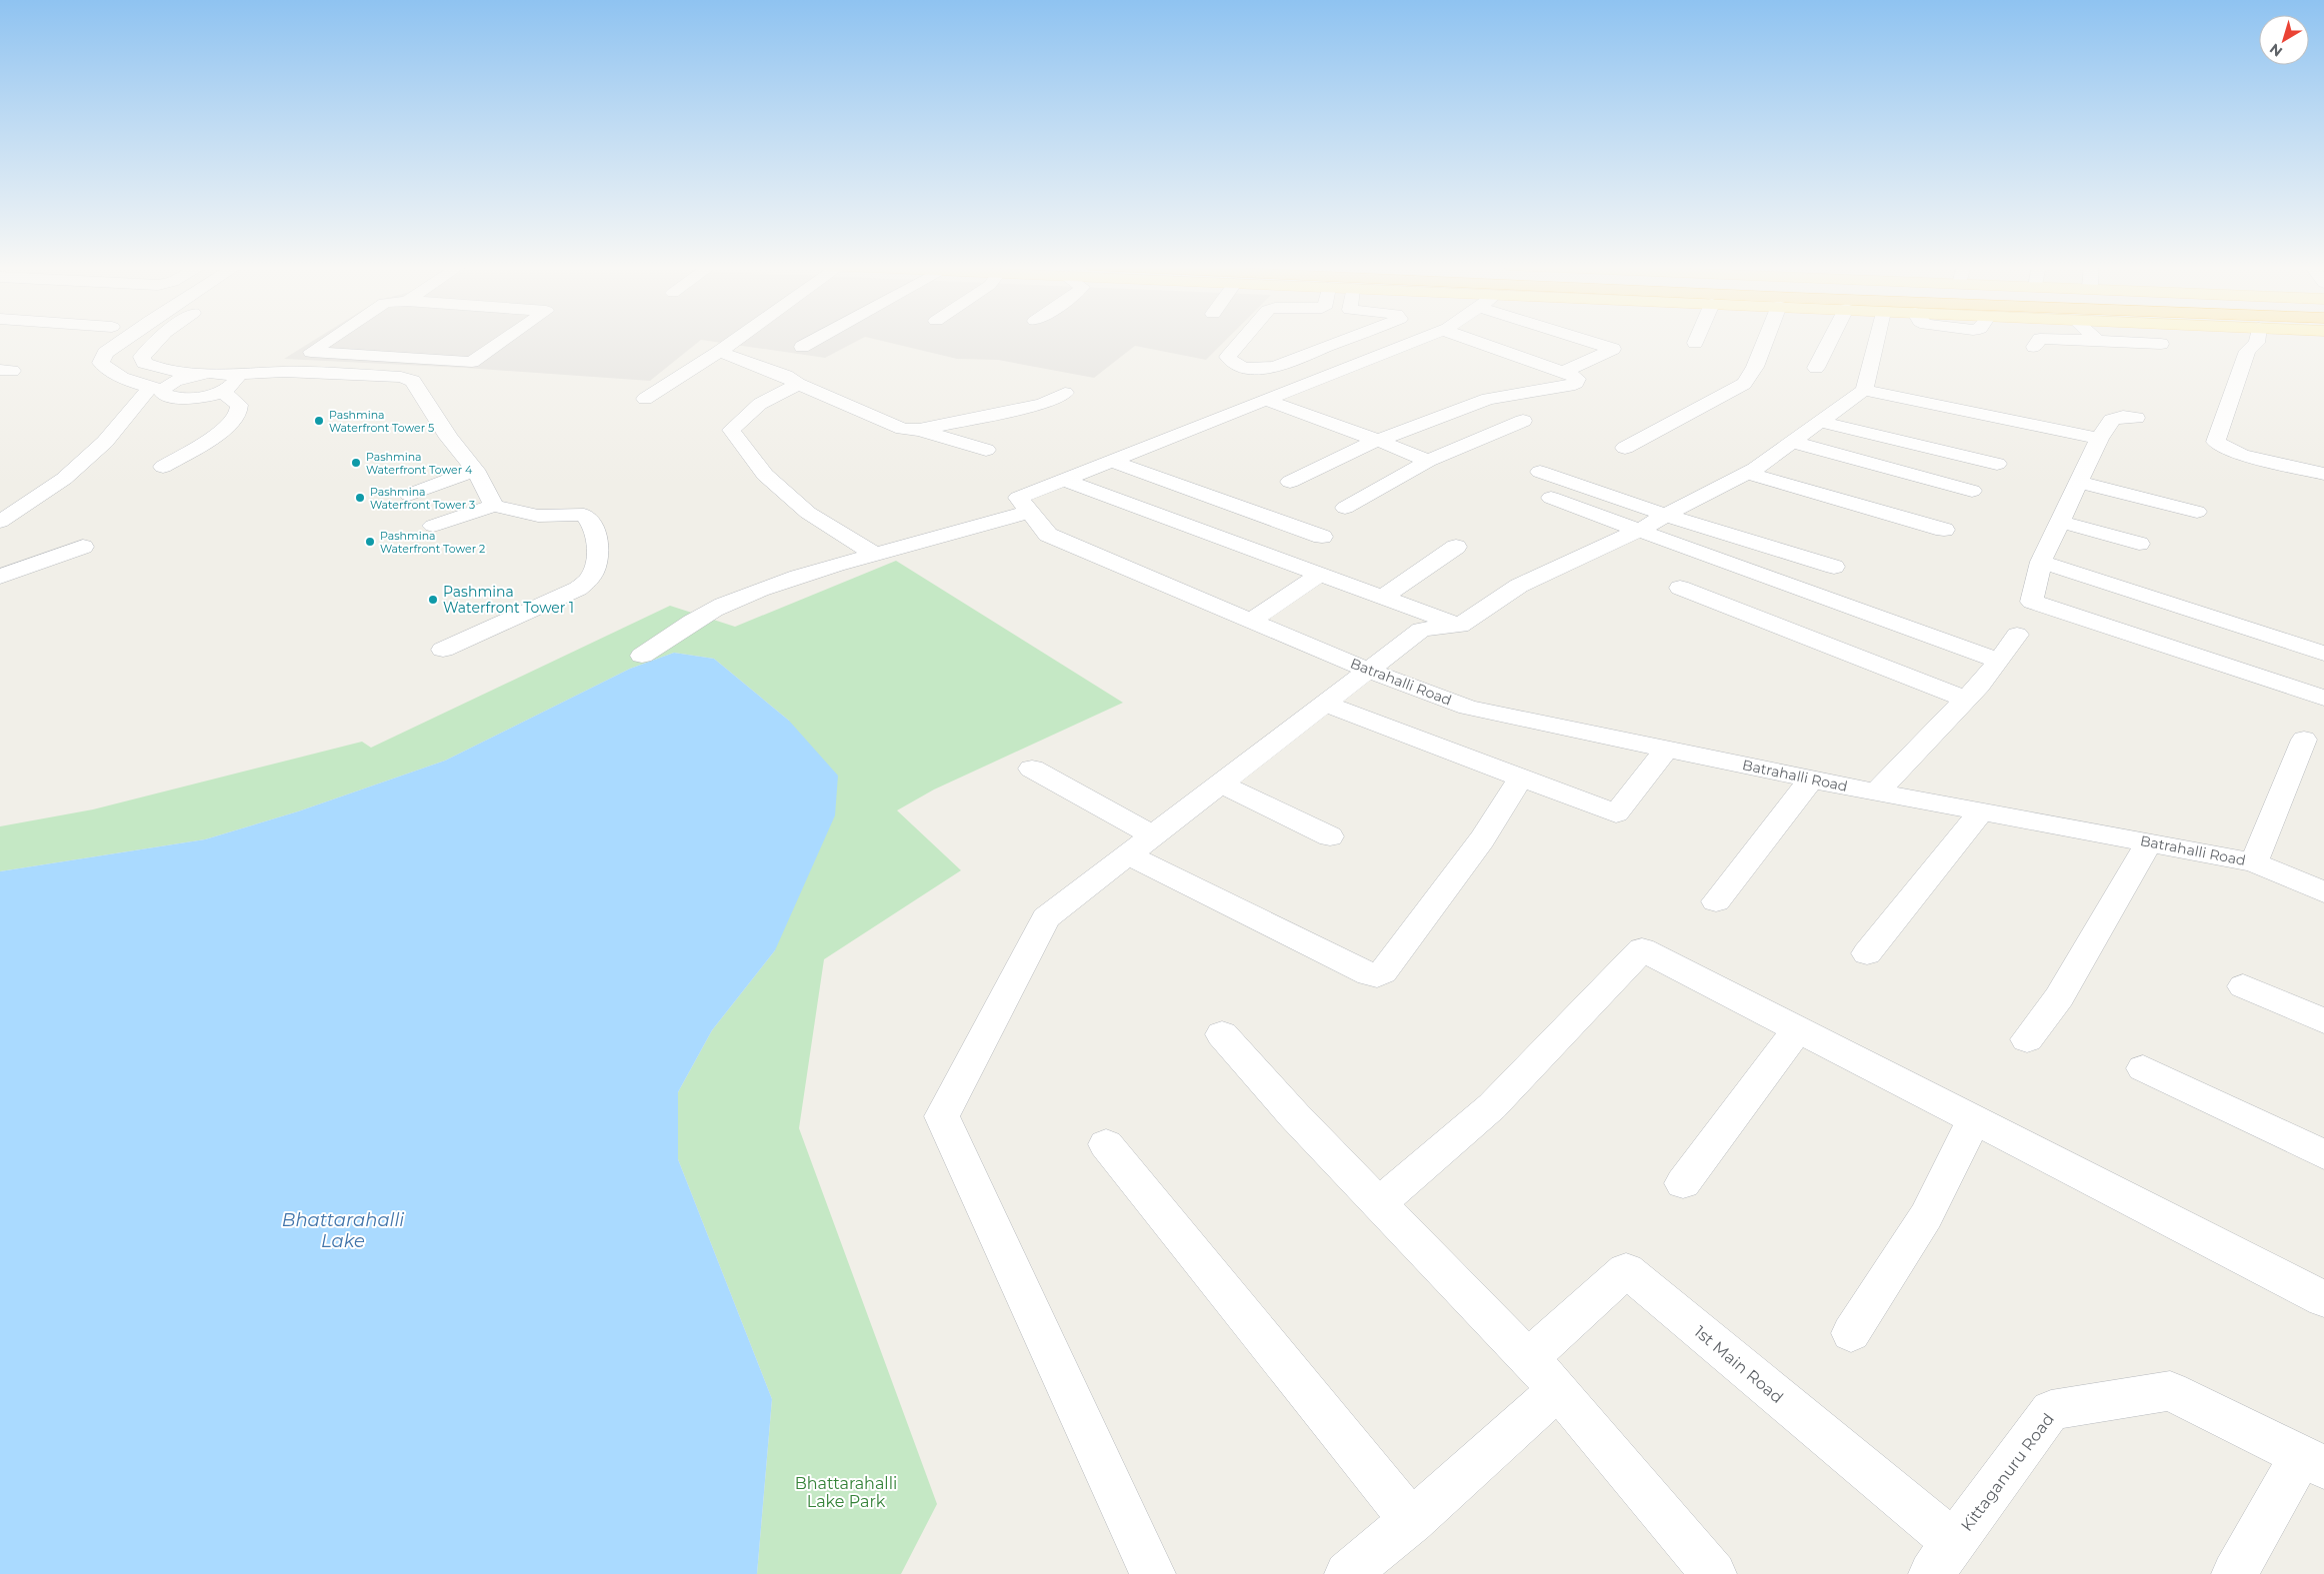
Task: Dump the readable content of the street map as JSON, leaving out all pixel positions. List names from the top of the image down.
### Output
{
  "streets": {
    "street": ["Batrahalli Road", "1st Main Road", "Kittaganuru Road"]
  },
  "crossings": [
    ["1st Main Road", "Kittaganuru Road"]
  ],
  "water": ["Bhattarahalli Lake"],
  "parks": ["Bhattarahalli Lake Park"],
  "places": [
    "Pashmina Waterfront Tower 5",
    "Pashmina Waterfront Tower 4",
    "Pashmina Waterfront Tower 3",
    "Pashmina Waterfront Tower 2",
    "Pashmina Waterfront Tower 1"
  ],
  "north": "bottom left"
}
